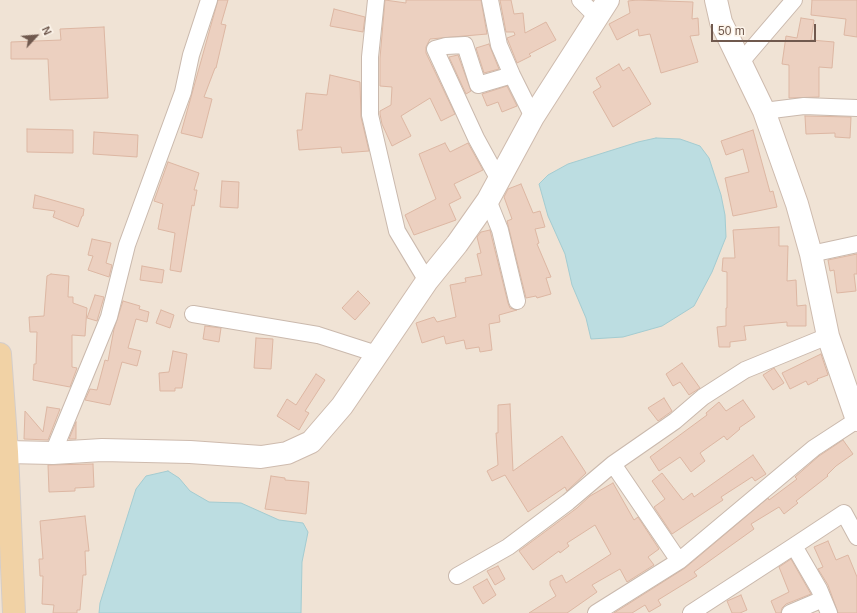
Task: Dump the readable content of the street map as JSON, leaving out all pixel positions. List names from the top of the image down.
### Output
{
  "scale_bar": "50 m",
  "north": "top right"
}
